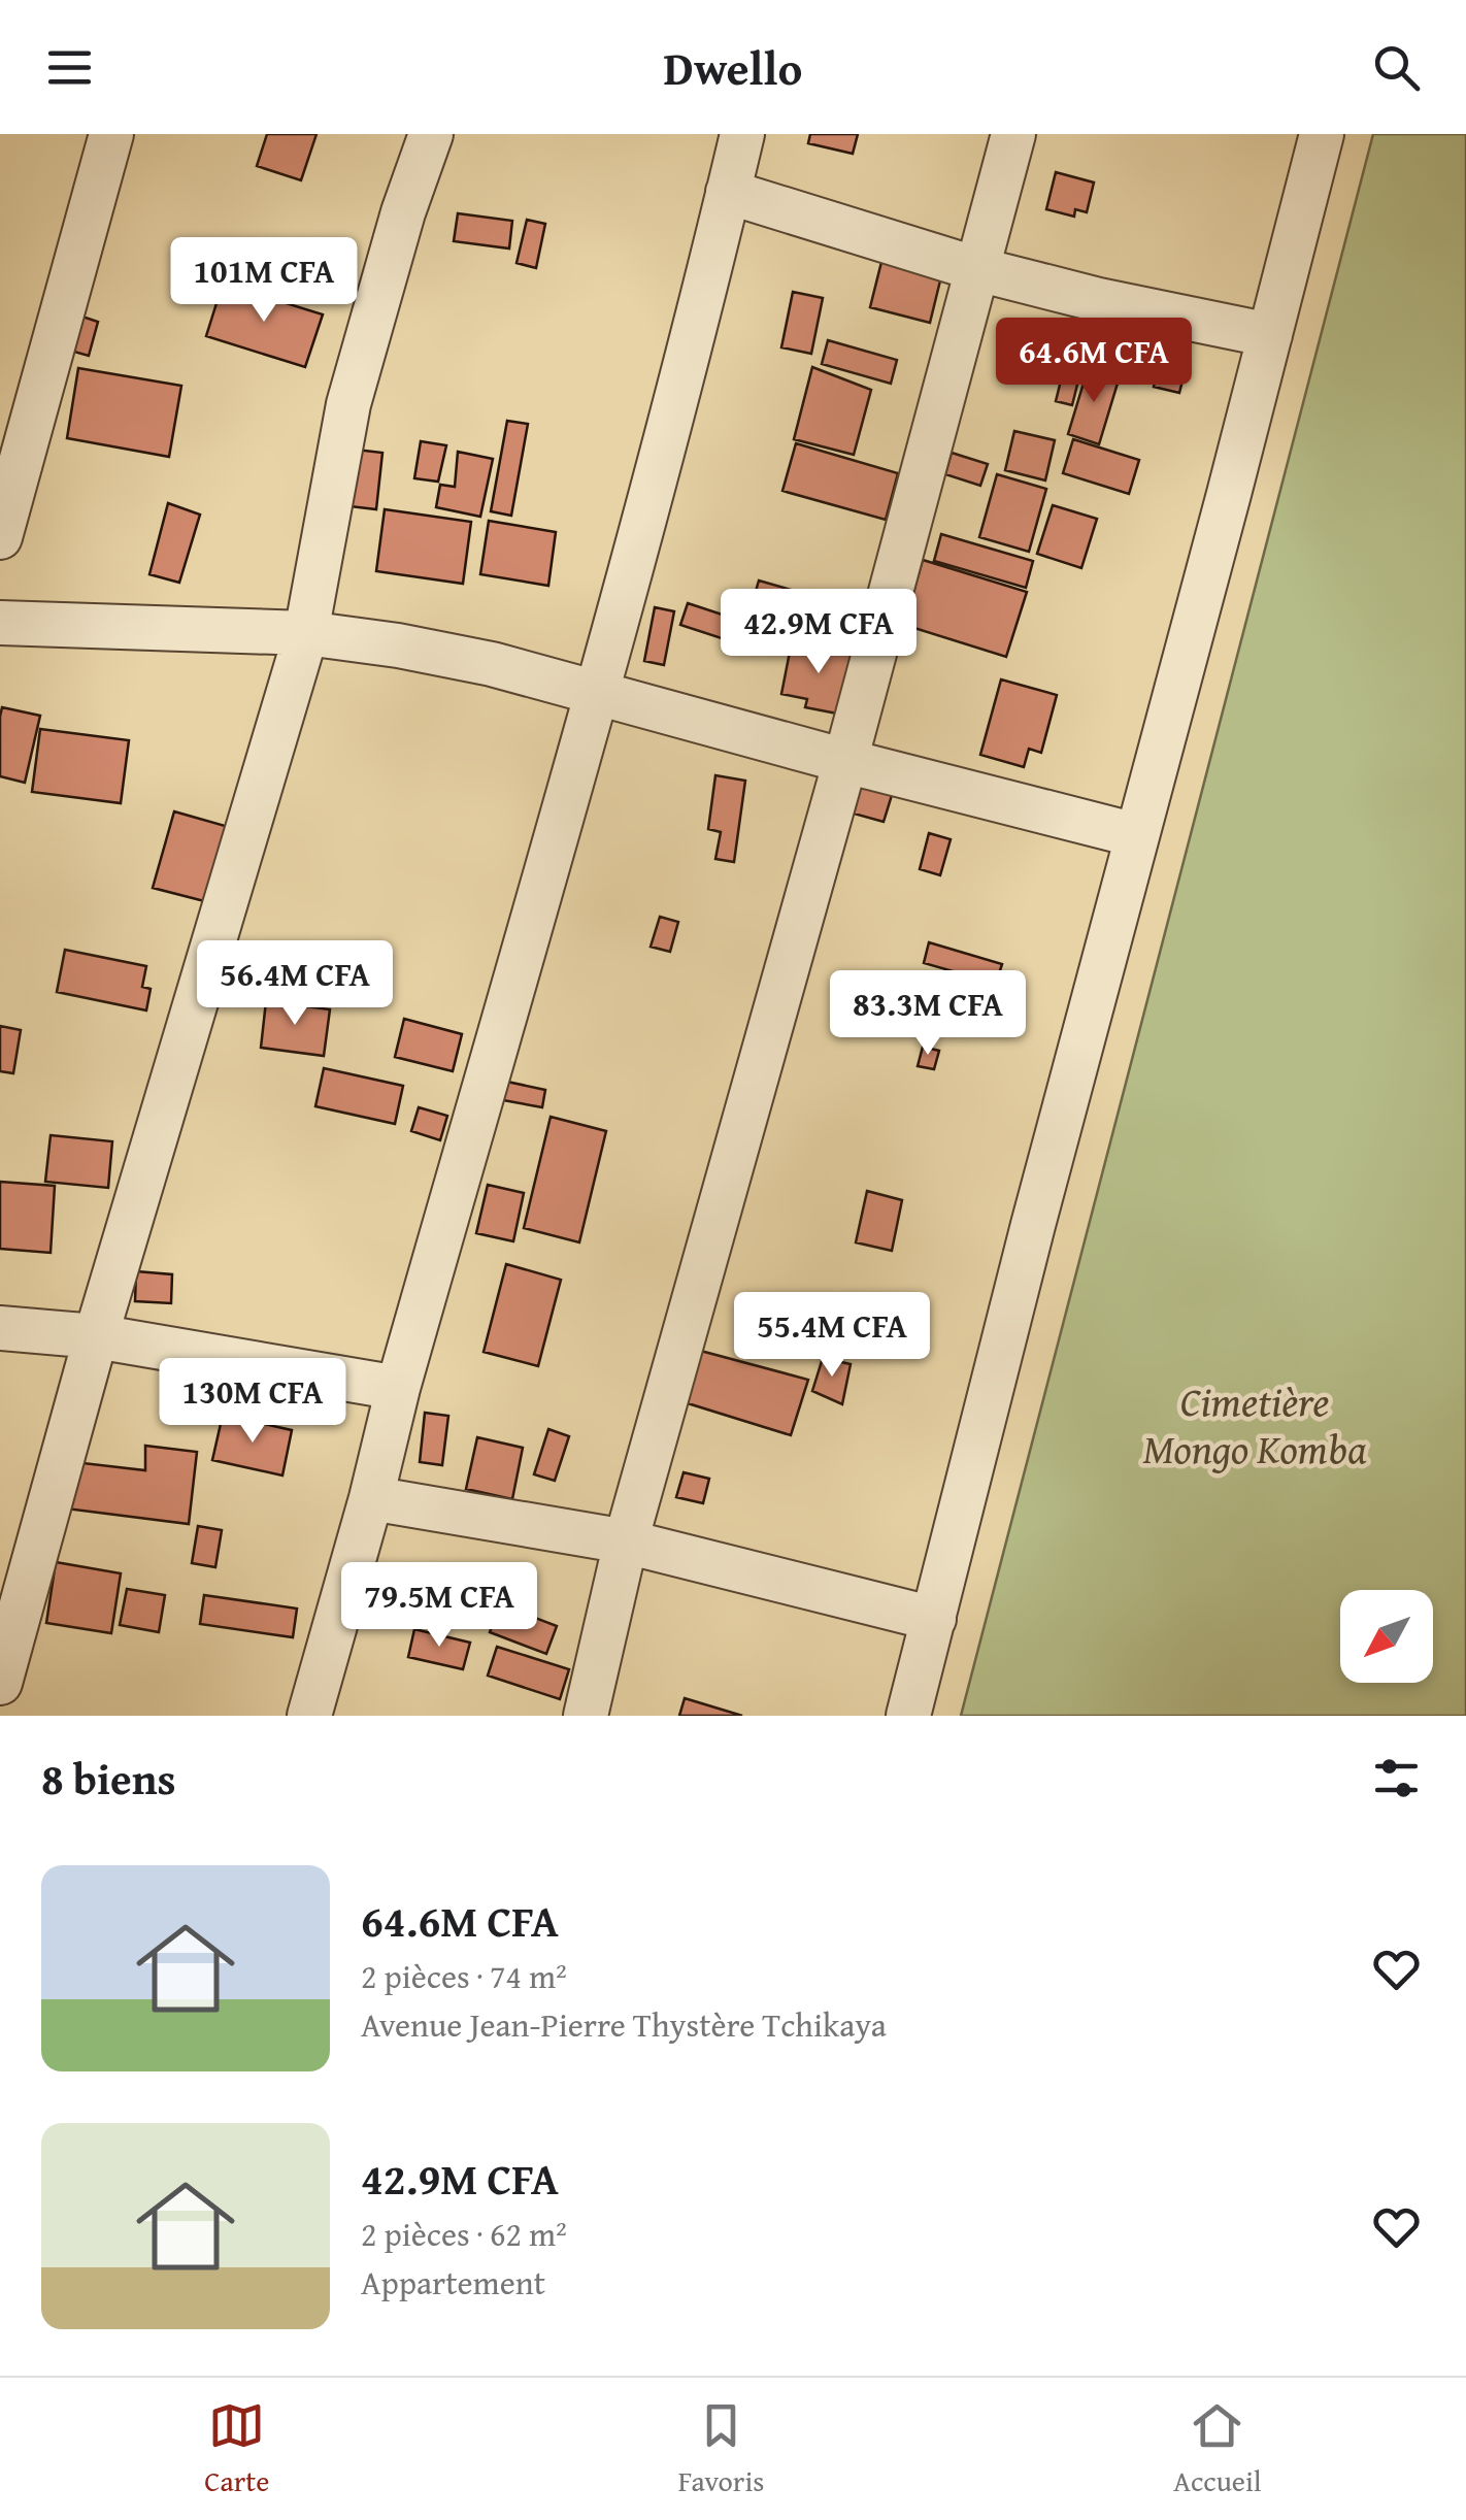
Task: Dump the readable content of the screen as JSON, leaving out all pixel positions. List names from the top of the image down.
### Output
{
  "parks": ["Cimetière Mongo Komba"],
  "north": "bottom left",
  "page": {
    "header": "Dwello",
    "price": [
      "101M CFA",
      "64.6M CFA",
      "42.9M CFA",
      "56.4M CFA",
      "83.3M CFA",
      "55.4M CFA",
      "130M CFA",
      "79.5M CFA"
    ],
    "heading": "8 biens",
    "list": [
      {
        "name": "64.6M CFA",
        "note": "2 pièces · 74 m² · Avenue Jean-Pierre Thystère Tchikaya"
      },
      {
        "name": "42.9M CFA",
        "note": "2 pièces · 62 m² · Appartement"
      }
    ],
    "tabs": ["Carte", "Favoris", "Accueil"]
  }
}
